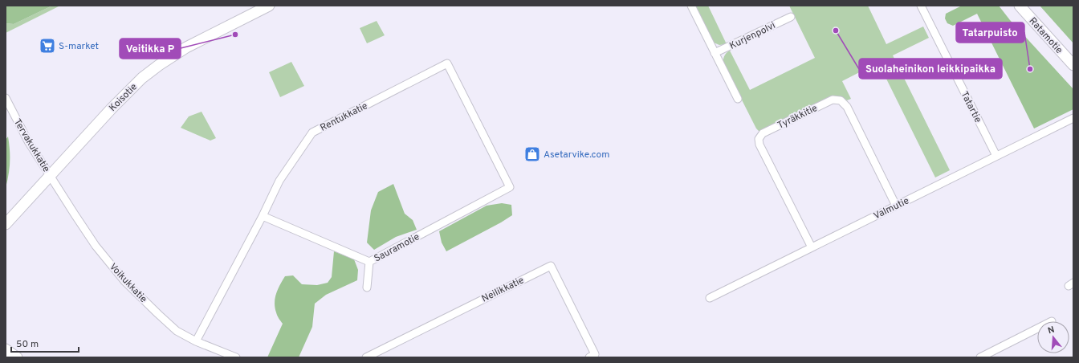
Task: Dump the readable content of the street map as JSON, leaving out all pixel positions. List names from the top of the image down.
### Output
{
  "streets": {
    "street": [
      "Kurjenpolvi",
      "Ratamotie",
      "Koisotie",
      "Tatartie",
      "Rentukkatie",
      "Tyräkkitie",
      "Tervakukkatie",
      "Valmutie",
      "Sauramotie",
      "Voikukkatie",
      "Neilikkatie"
    ]
  },
  "crossings": [
    ["Koisotie", "Tervakukkatie"],
    ["Koisotie", "Voikukkatie"],
    ["Tatartie", "Valmutie"],
    ["Rentukkatie", "Sauramotie"],
    ["Rentukkatie", "Voikukkatie"],
    ["Tyräkkitie", "Valmutie"],
    ["Tervakukkatie", "Voikukkatie"]
  ],
  "places": {
    "other": ["Suolaheinikon leikkipaikka", "Veitikka P", "Tatarpuisto"],
    "supermarket": ["S-market"],
    "shop": ["Asetarvike.com"]
  },
  "scale_bar": "50 m",
  "north": "top"
}
